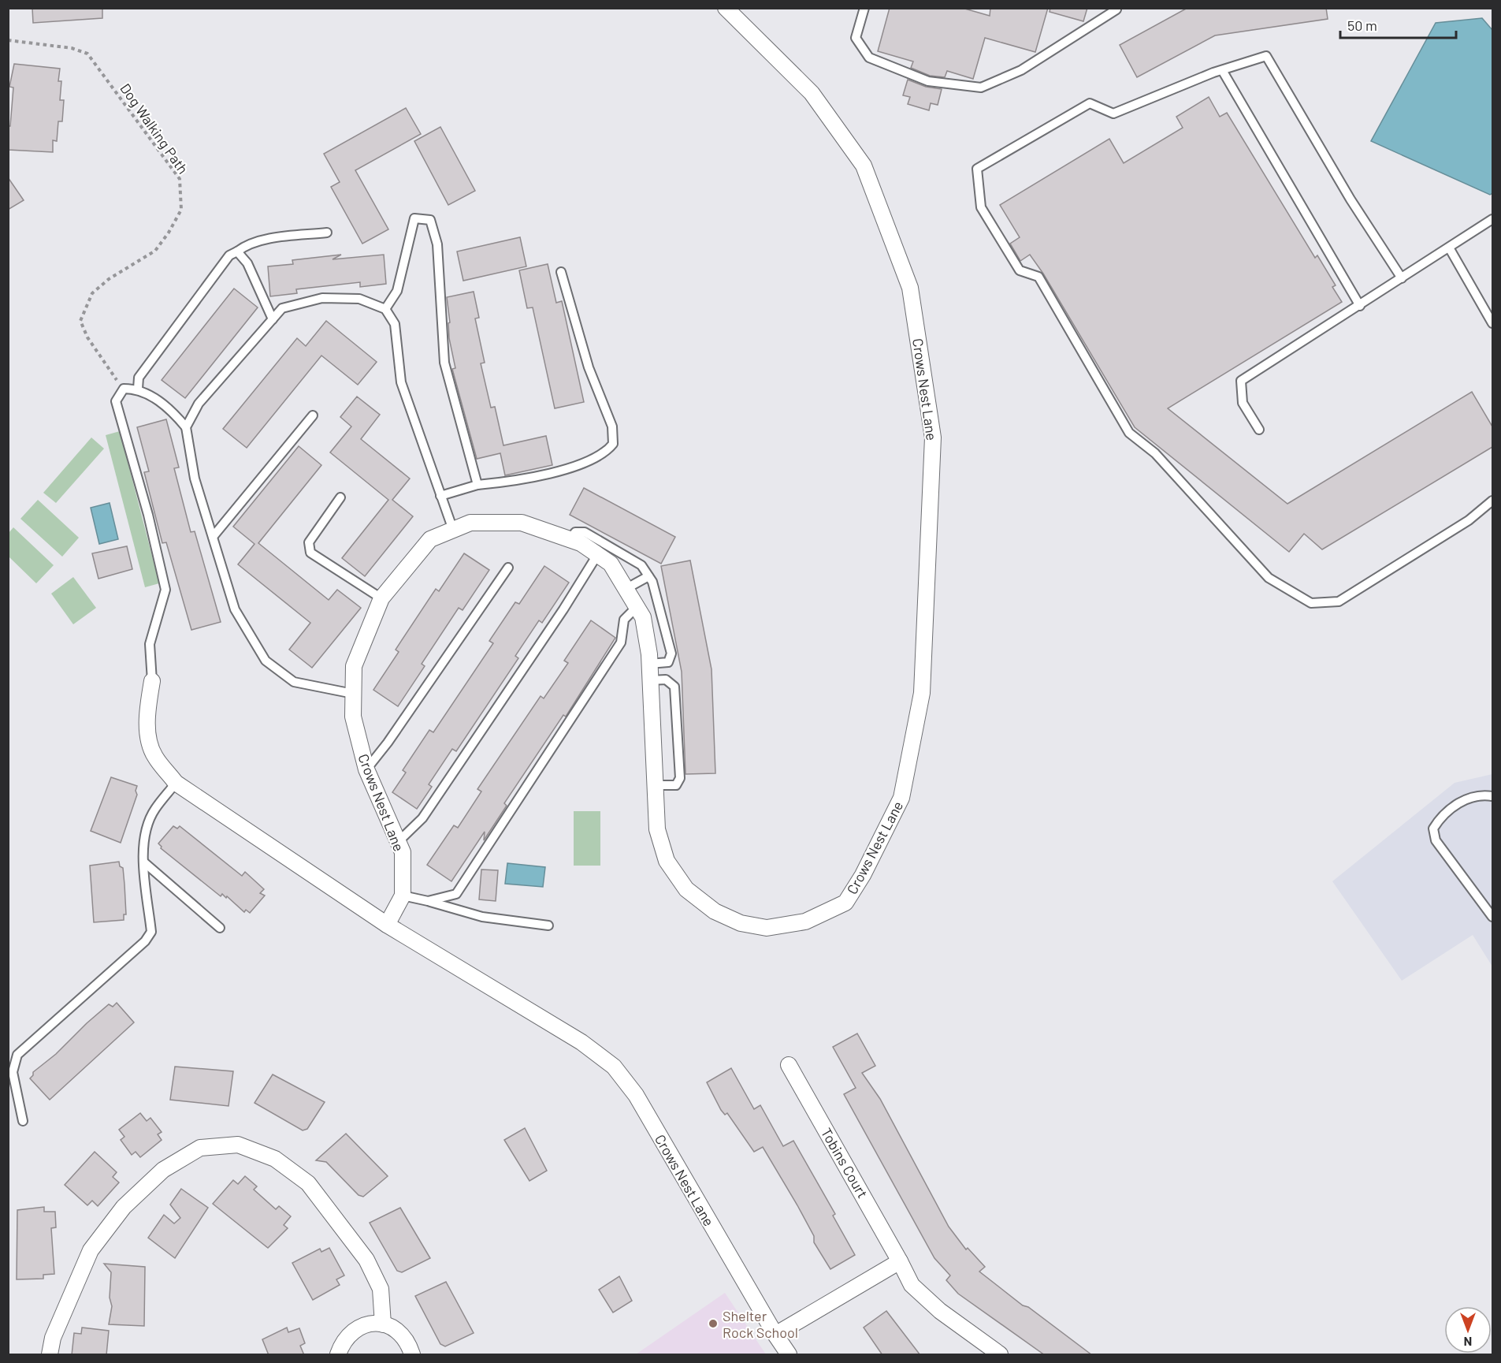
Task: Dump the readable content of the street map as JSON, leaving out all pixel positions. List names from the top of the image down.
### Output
{
  "streets": {
    "street": ["Crows Nest Lane", "Tobins Court"],
    "path": ["Dog Walking Path"]
  },
  "places": ["Shelter Rock School"],
  "scale_bar": "50 m",
  "north": "bottom"
}
